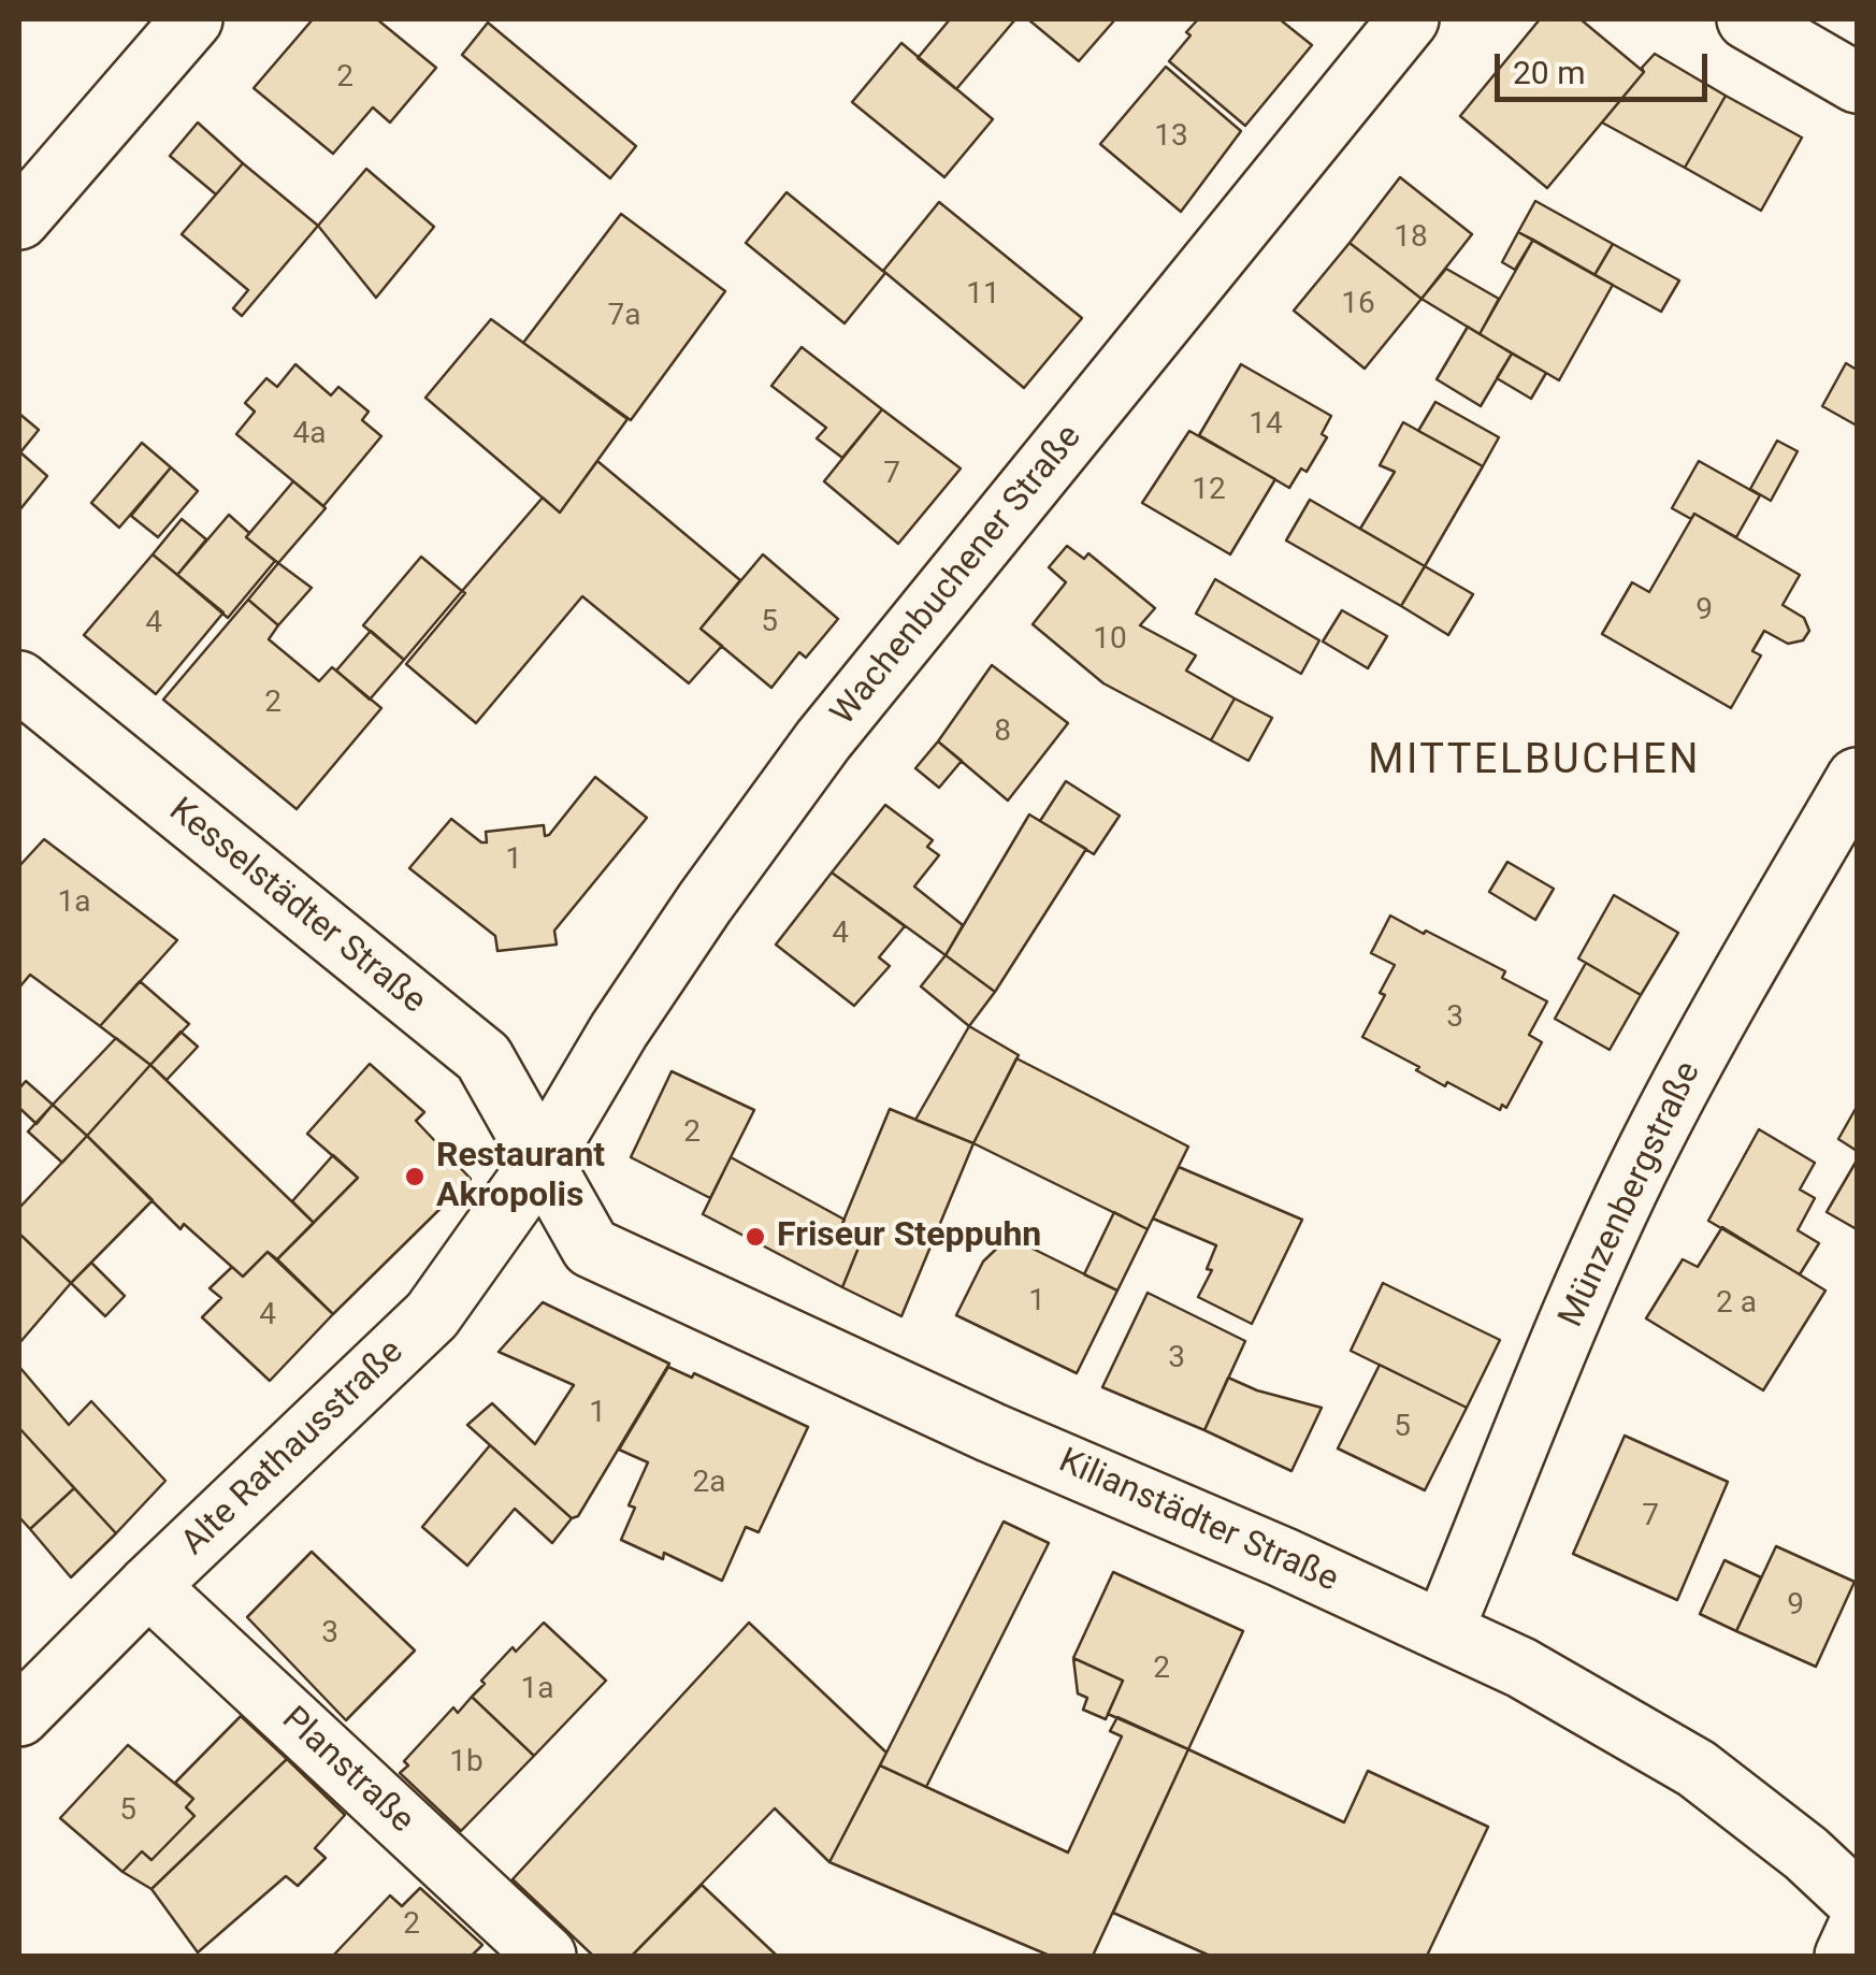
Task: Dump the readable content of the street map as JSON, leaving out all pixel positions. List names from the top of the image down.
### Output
{
  "streets": {
    "main road": [
      "Wachenbuchener Straße",
      "Kesselstädter Straße",
      "Münzenbergstraße",
      "Alte Rathausstraße",
      "Kilianstädter Straße",
      "Planstraße"
    ]
  },
  "crossings": [
    ["Wachenbuchener Straße", "Kesselstädter Straße"],
    ["Wachenbuchener Straße", "Alte Rathausstraße"],
    ["Wachenbuchener Straße", "Kilianstädter Straße"],
    ["Kesselstädter Straße", "Alte Rathausstraße"],
    ["Kesselstädter Straße", "Kilianstädter Straße"],
    ["Münzenbergstraße", "Kilianstädter Straße"],
    ["Alte Rathausstraße", "Kilianstädter Straße"],
    ["Alte Rathausstraße", "Planstraße"]
  ],
  "districts": ["MITTELBUCHEN"],
  "places": ["Restaurant Akropolis", "Friseur Steppuhn"],
  "house_numbers": [
    "2",
    "13",
    "18",
    "11",
    "16",
    "7a",
    "14",
    "4a",
    "7",
    "12",
    "9",
    "5",
    "4",
    "10",
    "2",
    "8",
    "1",
    "1a",
    "4",
    "3",
    "2",
    "1",
    "2 a",
    "4",
    "3",
    "1",
    "5",
    "2a",
    "7",
    "9",
    "3",
    "2",
    "1a",
    "1b",
    "5",
    "2"
  ],
  "scale_bar": "20 m"
}
